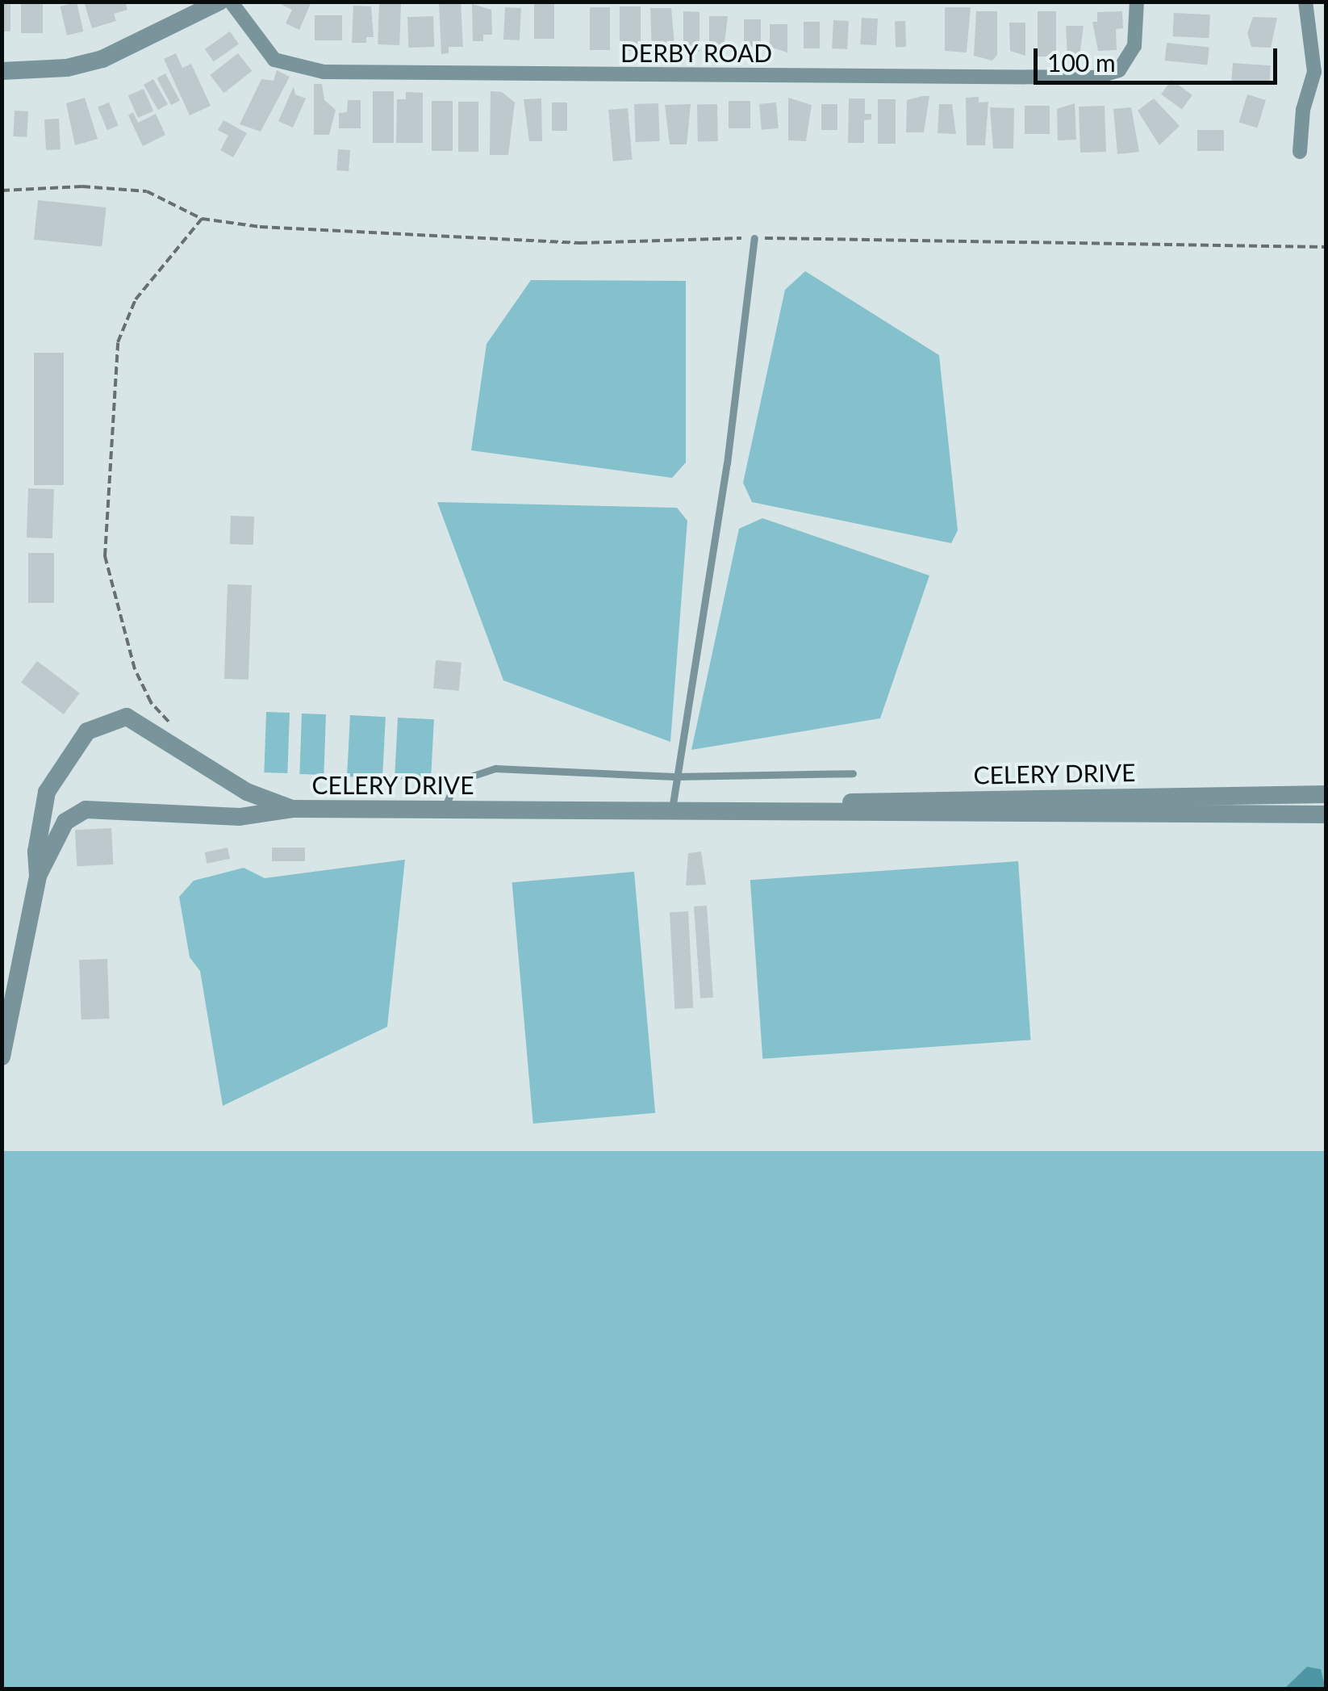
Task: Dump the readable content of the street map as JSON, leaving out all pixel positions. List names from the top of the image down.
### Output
{
  "streets": {
    "street": ["DERBY ROAD", "CELERY DRIVE"]
  },
  "scale_bar": "100 m"
}
